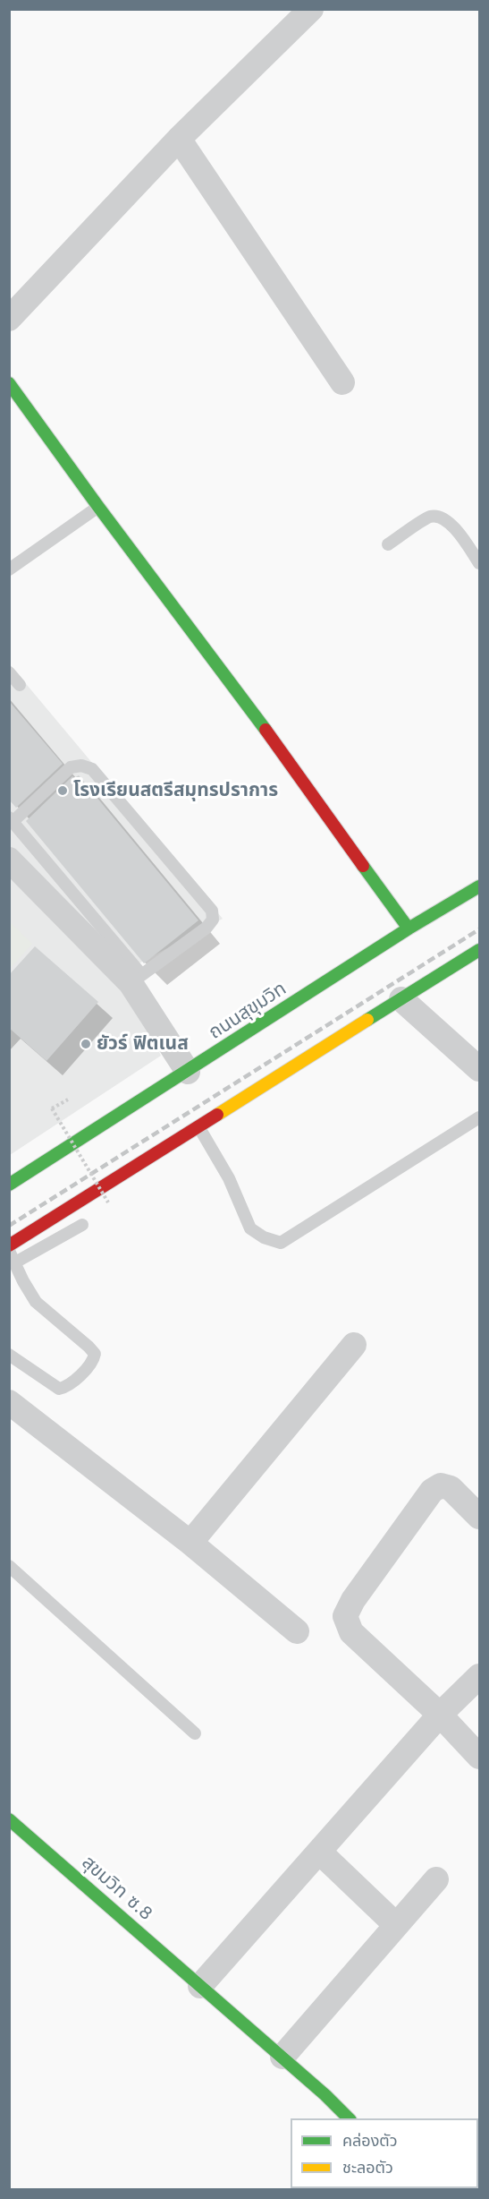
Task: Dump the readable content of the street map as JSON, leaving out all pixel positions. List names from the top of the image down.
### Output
{
  "streets": {
    "main road": ["ถนนสุขุมวิท", "สุขมวิท ซ.8"]
  },
  "places": ["โรงเรียนสตรีสมุทรปราการ", "ยัวร์ ฟิตเนส"],
  "legend": ["คล่องตัว", "ชะลอตัว"]
}
